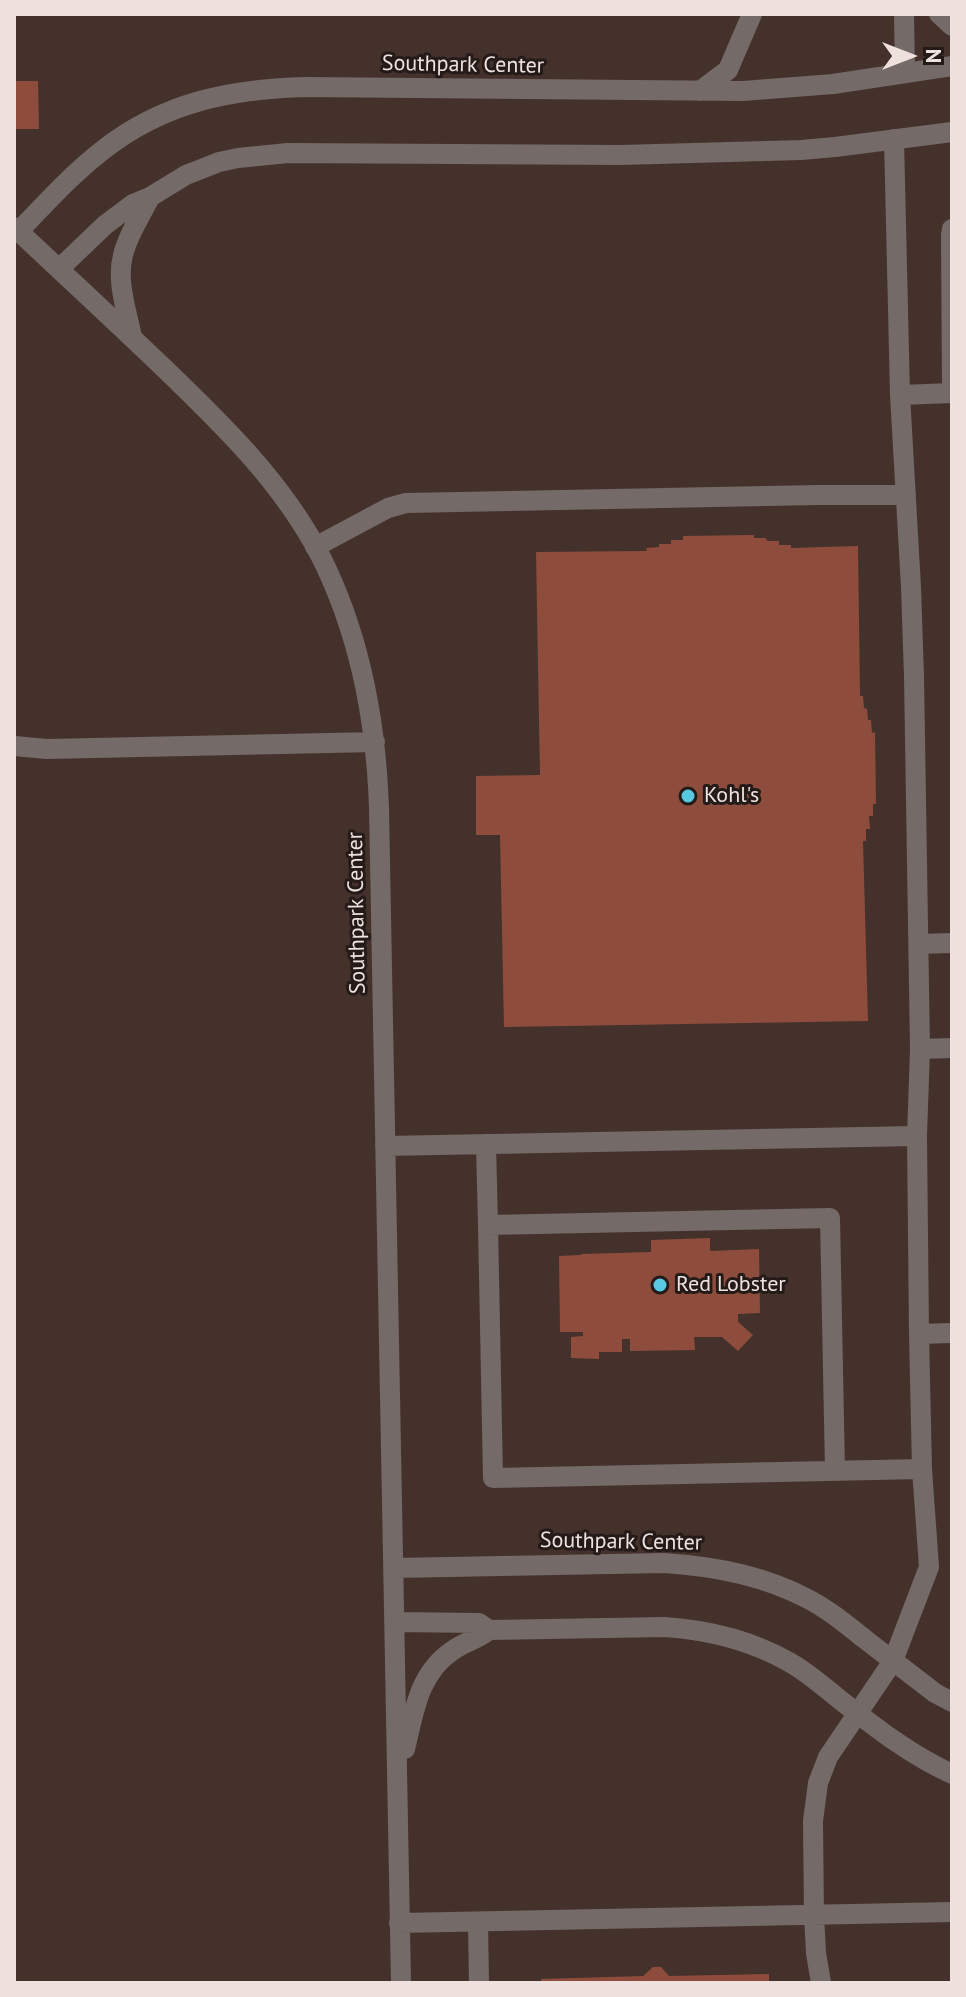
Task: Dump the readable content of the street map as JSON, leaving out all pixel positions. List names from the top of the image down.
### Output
{
  "streets": {
    "street": ["Southpark Center"]
  },
  "places": ["Kohl's", "Red Lobster"],
  "north": "right"
}
